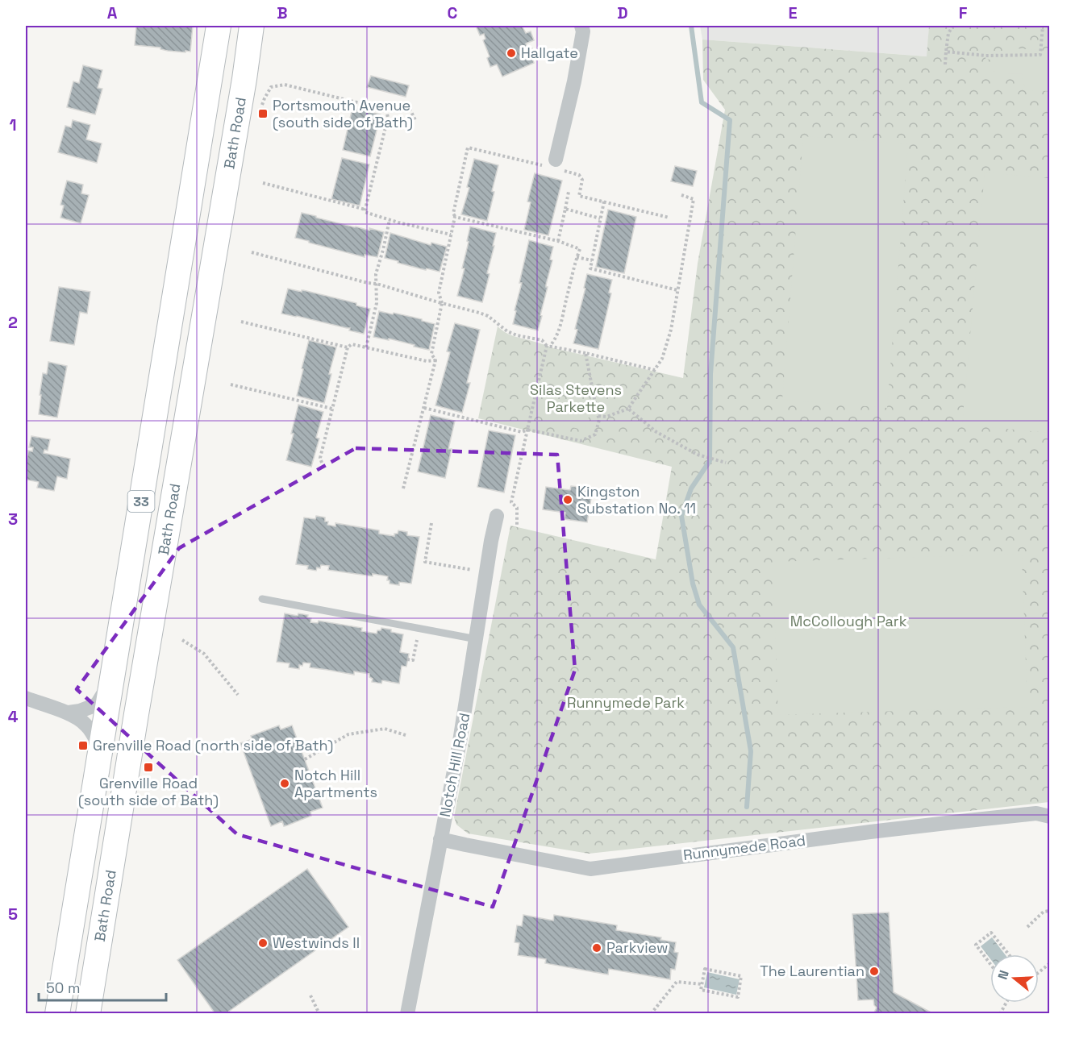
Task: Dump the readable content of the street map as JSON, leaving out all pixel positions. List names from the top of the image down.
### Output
{
  "streets": {
    "main road": ["Bath Road", "33"],
    "street": ["Notch Hill Road", "Runnymede Road"]
  },
  "crossings": [
    ["Notch Hill Road", "Runnymede Road"]
  ],
  "parks": ["Silas Stevens Parkette", "McCollough Park", "Runnymede Park"],
  "places": {
    "other": [
      "Hallgate",
      "Kingston Substation No. 11",
      "Notch Hill Apartments",
      "Westwinds II",
      "Parkview",
      "The Laurentian"
    ],
    "transit": ["Portsmouth Avenue (south side of Bath)", "Grenville Road (north side of Bath)", "Grenville Road (south side of Bath)"]
  },
  "scale_bar": "50 m",
  "north": "left",
  "grid": {
    "columns": [
      "A",
      "B",
      "C",
      "D",
      "E",
      "F"
    ],
    "rows": [
      "1",
      "2",
      "3",
      "4",
      "5"
    ]
  }
}
